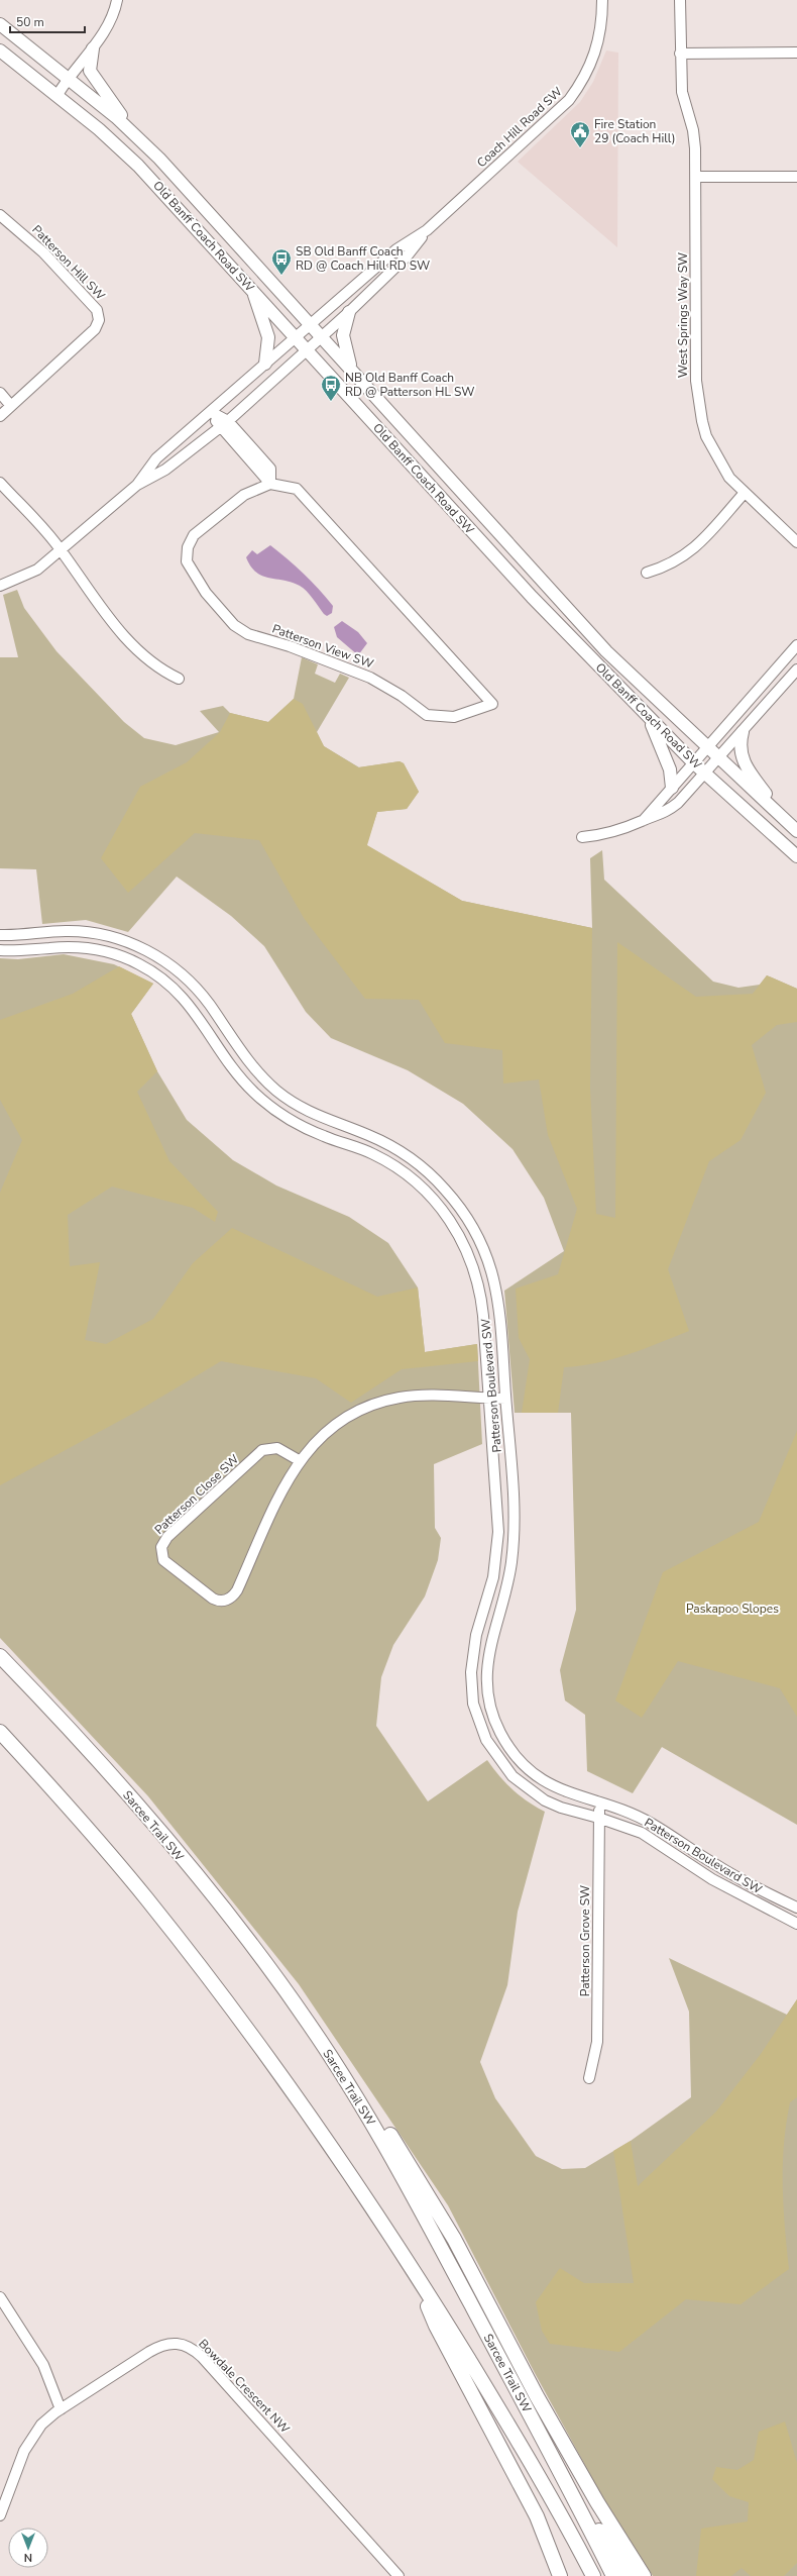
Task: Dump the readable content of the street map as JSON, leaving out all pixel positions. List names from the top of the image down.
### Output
{
  "streets": {
    "highway": ["Sarcee Trail SW"],
    "main road": ["Old Banff Coach Road SW"],
    "street": [
      "Coach Hill Road SW",
      "Patterson Hill SW",
      "West Springs Way SW",
      "Patterson View SW",
      "Patterson Boulevard SW",
      "Patterson Close SW",
      "Patterson Grove SW",
      "Bowdale Crescent NW"
    ]
  },
  "crossings": [
    ["Coach Hill Road SW", "Old Banff Coach Road SW"],
    ["Patterson Boulevard SW", "Patterson Close SW"],
    ["Patterson Boulevard SW", "Patterson Grove SW"]
  ],
  "parks": ["Paskapoo Slopes"],
  "places": {
    "public building": ["Fire Station 29 (Coach Hill)"],
    "bus stop": ["SB Old Banff Coach RD @ Coach Hill RD SW", "NB Old Banff Coach RD @ Patterson HL SW"]
  },
  "scale_bar": "50 m",
  "north": "bottom"
}
